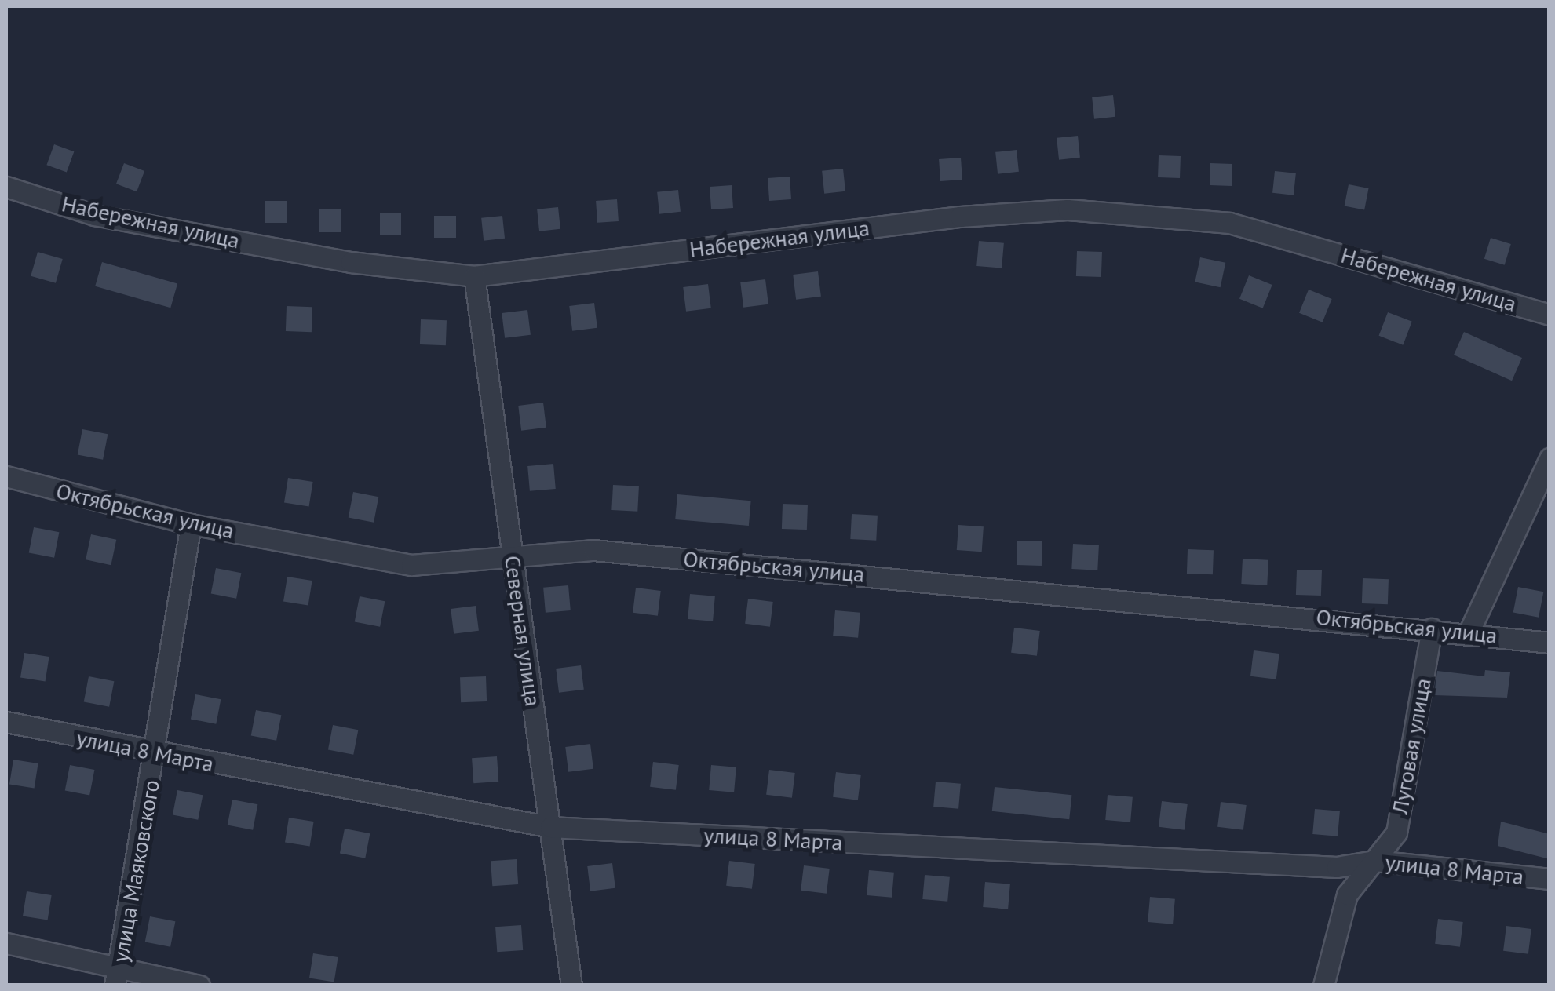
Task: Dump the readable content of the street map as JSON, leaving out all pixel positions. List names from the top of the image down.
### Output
{
  "streets": {
    "street": [
      "Набережная улица",
      "Октябрьская улица",
      "Северная улица",
      "Луговая улица",
      "улица 8 Марта",
      "улица Маяковского"
    ]
  },
  "crossings": [
    ["Набережная улица", "Северная улица"],
    ["Октябрьская улица", "Северная улица"],
    ["Октябрьская улица", "Луговая улица"],
    ["Октябрьская улица", "улица Маяковского"],
    ["Северная улица", "улица 8 Марта"],
    ["Луговая улица", "улица 8 Марта"],
    ["улица 8 Марта", "улица Маяковского"]
  ]
}
